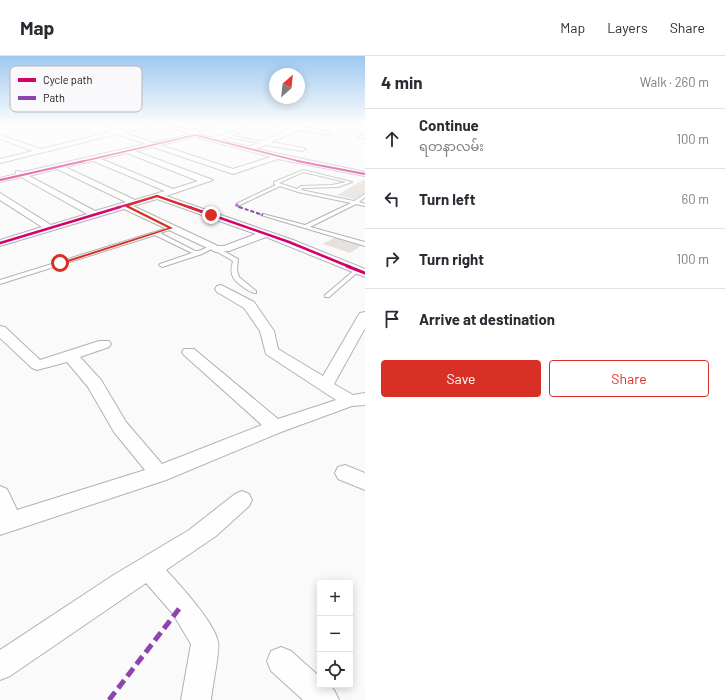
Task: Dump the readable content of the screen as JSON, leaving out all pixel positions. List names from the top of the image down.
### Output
{
  "legend": ["Cycle path", "Path"],
  "north": "top right",
  "page": {
    "header": "Map",
    "nav": ["Map", "Layers", "Share"],
    "heading": ["4 min", "Walk · 260 m"],
    "list": [
      ["Continue", "ရတနာလမ်း", "100 m"],
      ["Turn left", "60 m"],
      ["Turn right", "100 m"],
      "Arrive at destination"
    ],
    "buttons": ["Save", "Share"],
    "map_buttons": ["+", "−"]
  }
}
